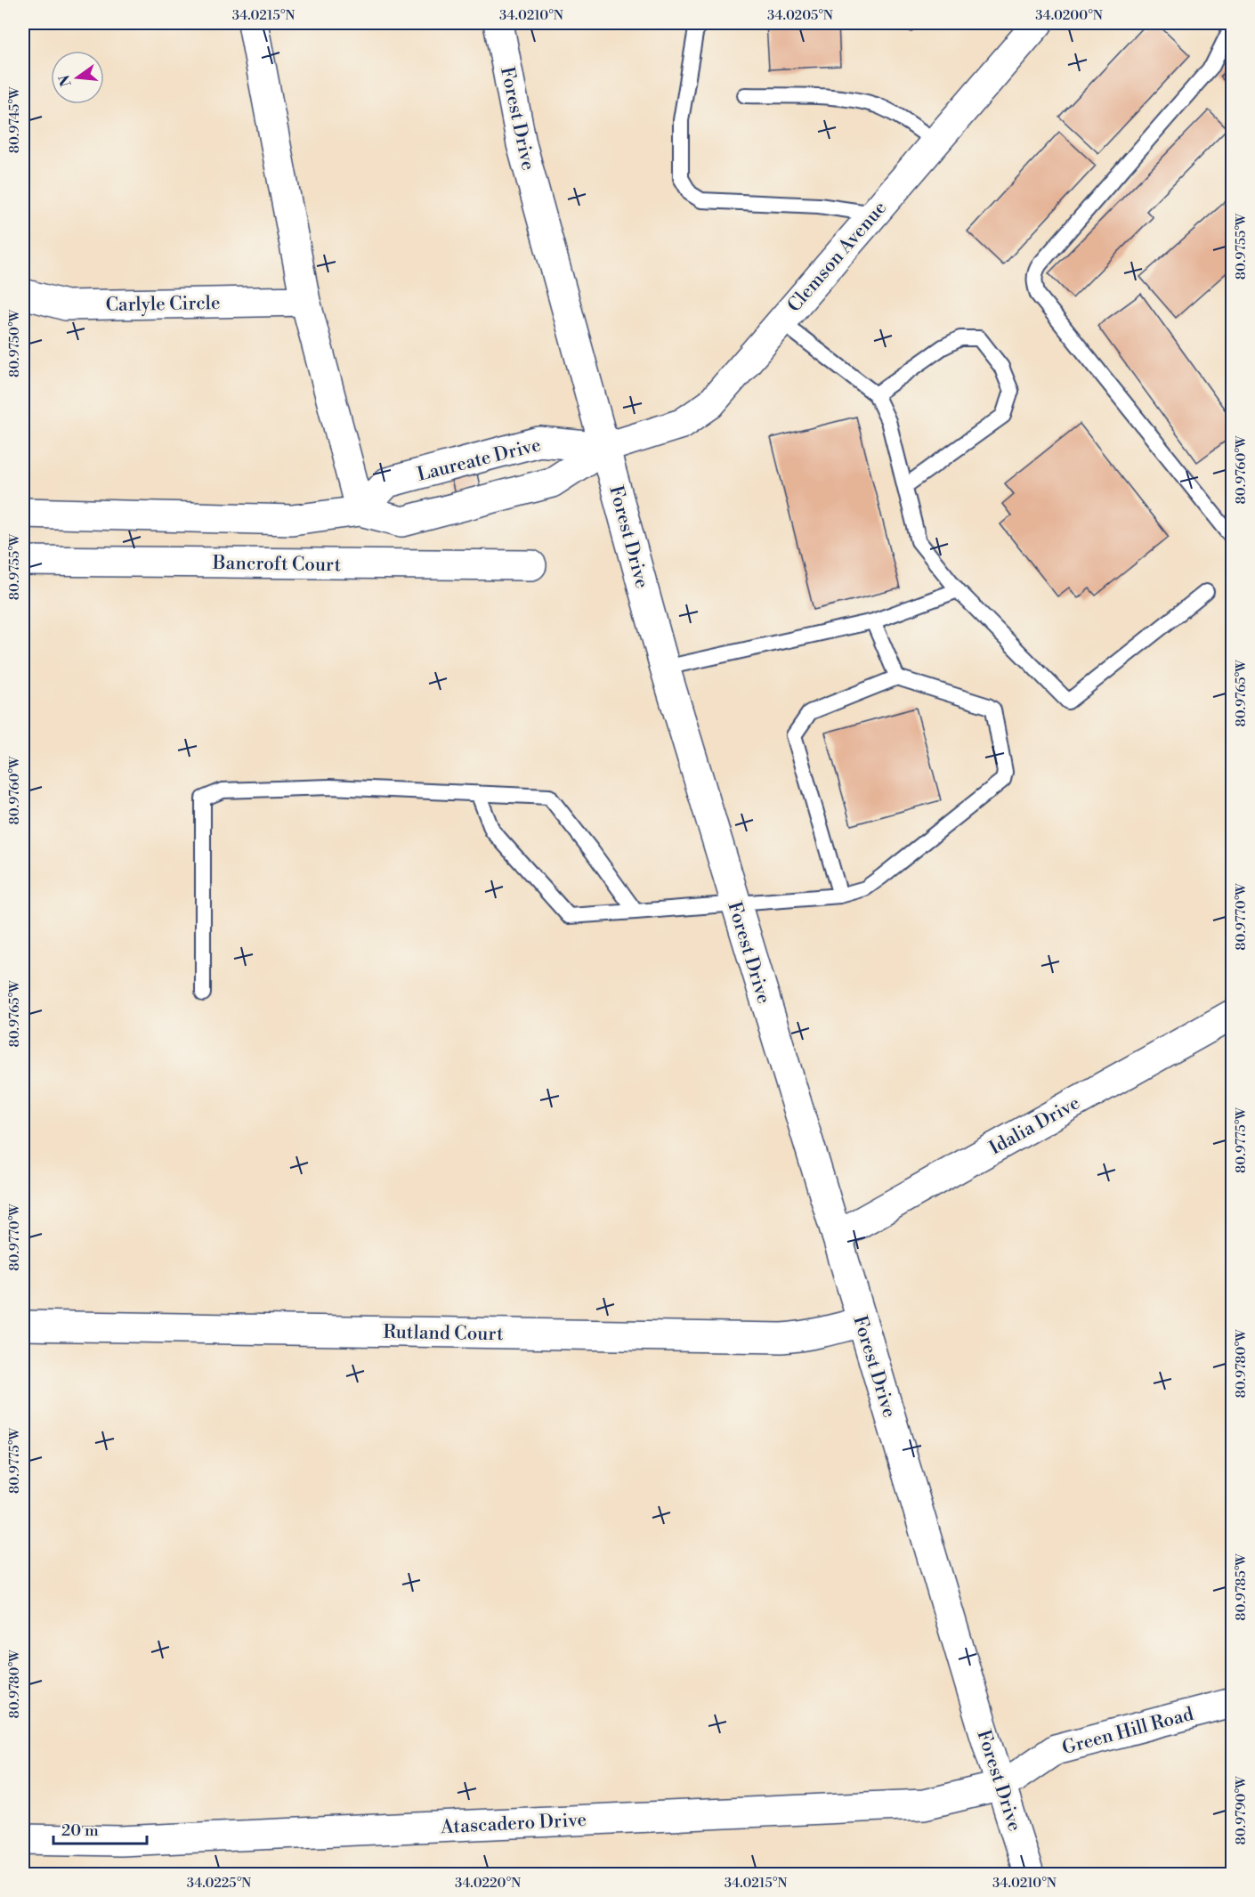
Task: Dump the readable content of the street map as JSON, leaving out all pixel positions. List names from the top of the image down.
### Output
{
  "streets": {
    "street": [
      "Forest Drive",
      "Clemson Avenue",
      "Carlyle Circle",
      "Laureate Drive",
      "Bancroft Court",
      "Idalia Drive",
      "Rutland Court",
      "Green Hill Road",
      "Atascadero Drive"
    ]
  },
  "crossings": [
    ["Forest Drive", "Clemson Avenue"],
    ["Forest Drive", "Laureate Drive"],
    ["Forest Drive", "Idalia Drive"],
    ["Forest Drive", "Rutland Court"],
    ["Forest Drive", "Green Hill Road"],
    ["Forest Drive", "Atascadero Drive"],
    ["Clemson Avenue", "Laureate Drive"],
    ["Green Hill Road", "Atascadero Drive"]
  ],
  "scale_bar": "20 m",
  "north": "left",
  "coordinates": [
    "34.0215°N",
    "34.0210°N",
    "34.0205°N",
    "34.0200°N",
    "80.9745°W",
    "80.9755°W",
    "80.9750°W",
    "80.9760°W",
    "80.9765°W",
    "80.9770°W",
    "80.9775°W",
    "80.9780°W",
    "80.9785°W",
    "80.9790°W",
    "34.0225°N",
    "34.0220°N"
  ]
}
